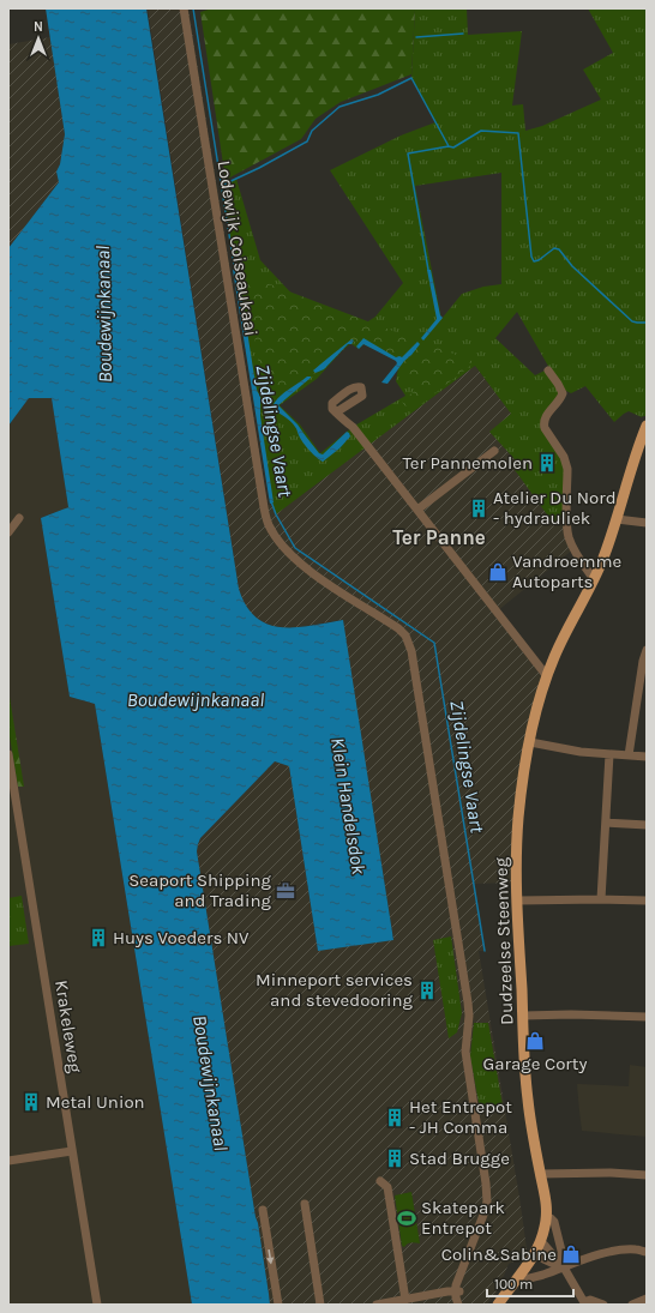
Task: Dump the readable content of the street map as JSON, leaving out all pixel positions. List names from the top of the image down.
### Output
{
  "streets": {
    "main road": ["Dudzeelse Steenweg"],
    "street": ["Lodewijk Coiseaukaai", "Krakeleweg"]
  },
  "districts": ["Ter Panne"],
  "water": ["Boudewijnkanaal", "Zijdelingse Vaart", "Klein Handelsdok"],
  "places": {
    "building": [
      "Ter Pannemolen",
      "Atelier Du Nord - hydrauliek",
      "Huys Voeders NV",
      "Minneport services and stevedooring",
      "Metal Union",
      "Het Entrepot - JH Comma",
      "Stad Brugge"
    ],
    "shop": ["Vandroemme Autoparts", "Garage Corty", "Colin&Sabine"],
    "office": ["Seaport Shipping and Trading"],
    "sports": ["Skatepark Entrepot"]
  },
  "scale_bar": "100 m",
  "north": "top"
}
